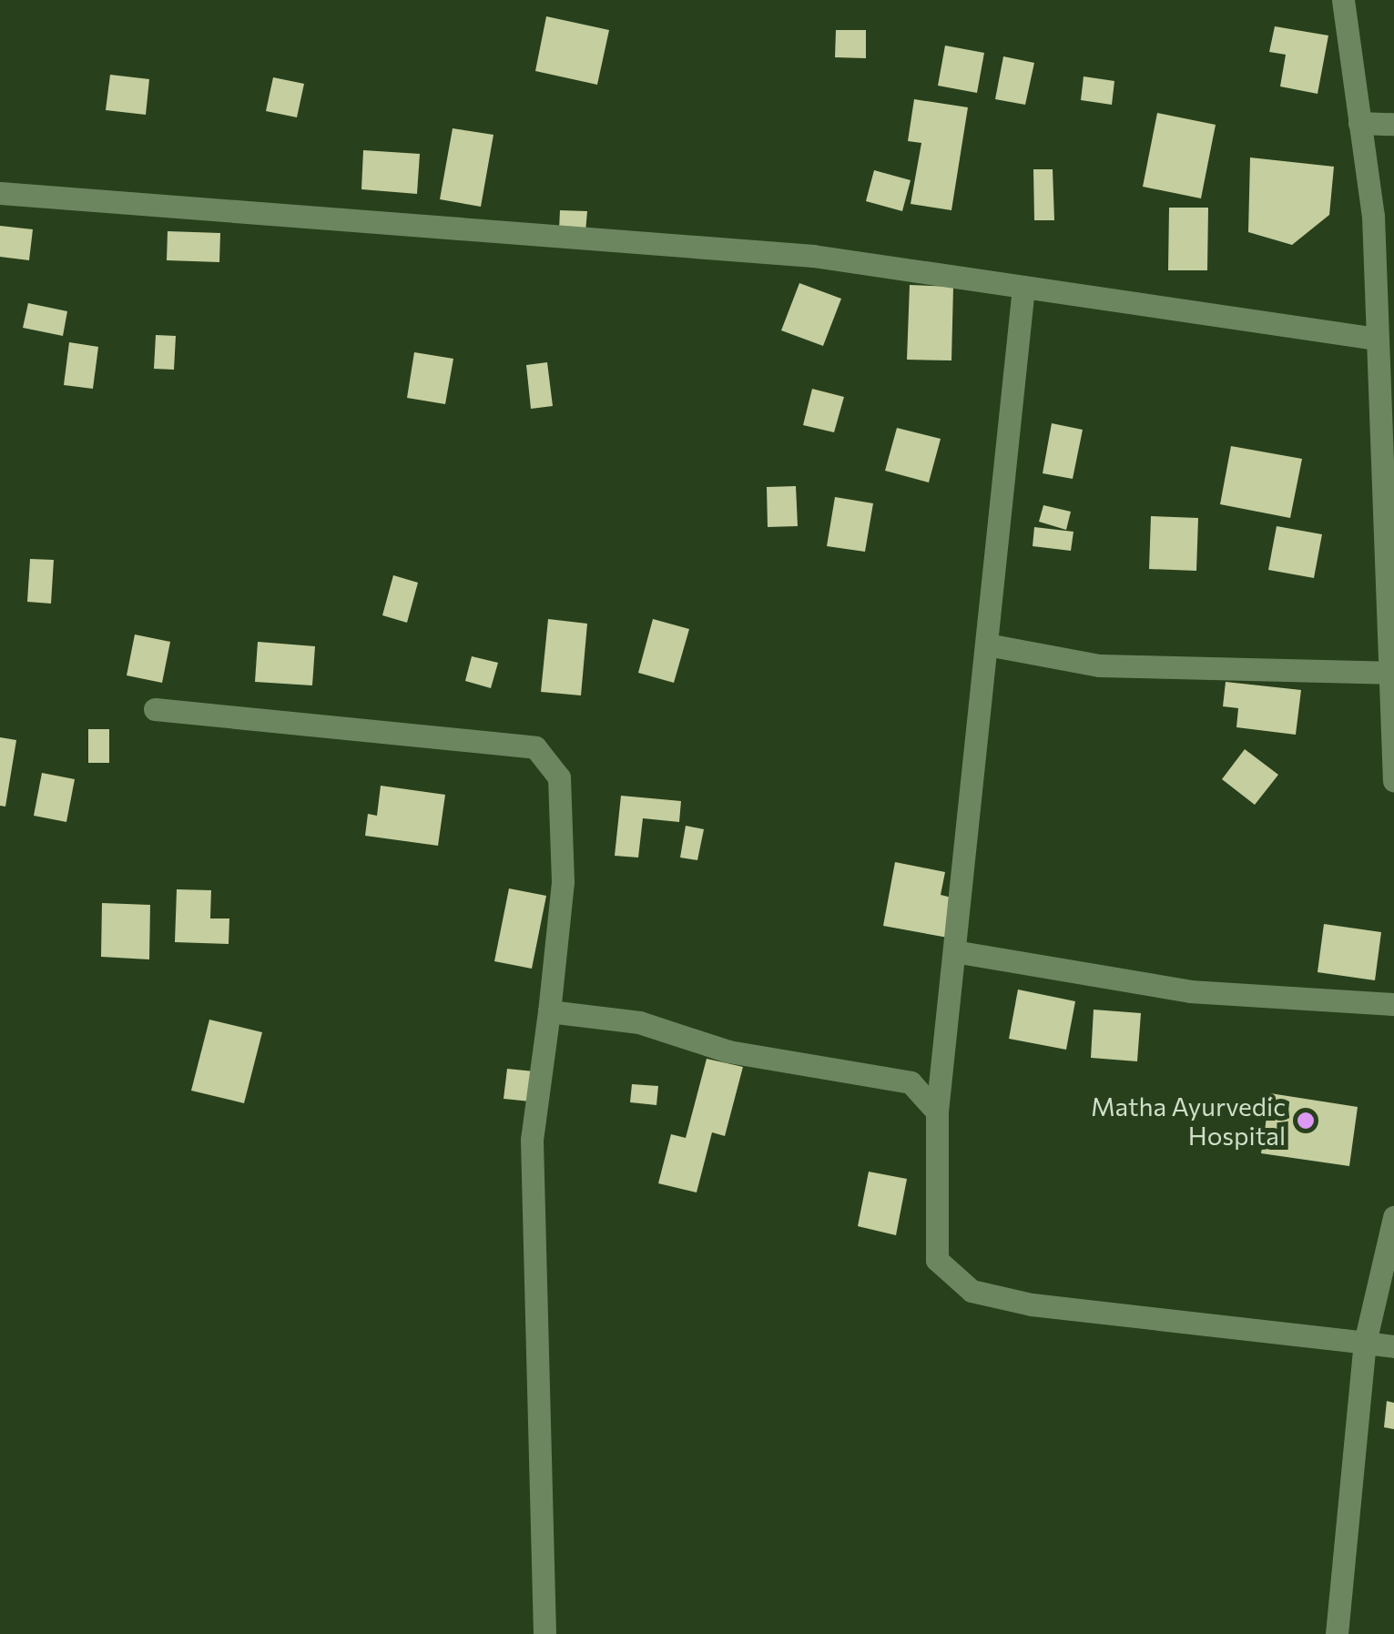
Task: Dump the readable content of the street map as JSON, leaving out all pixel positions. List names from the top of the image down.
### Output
{
  "places": ["Matha Ayurvedic Hospital"]
}
